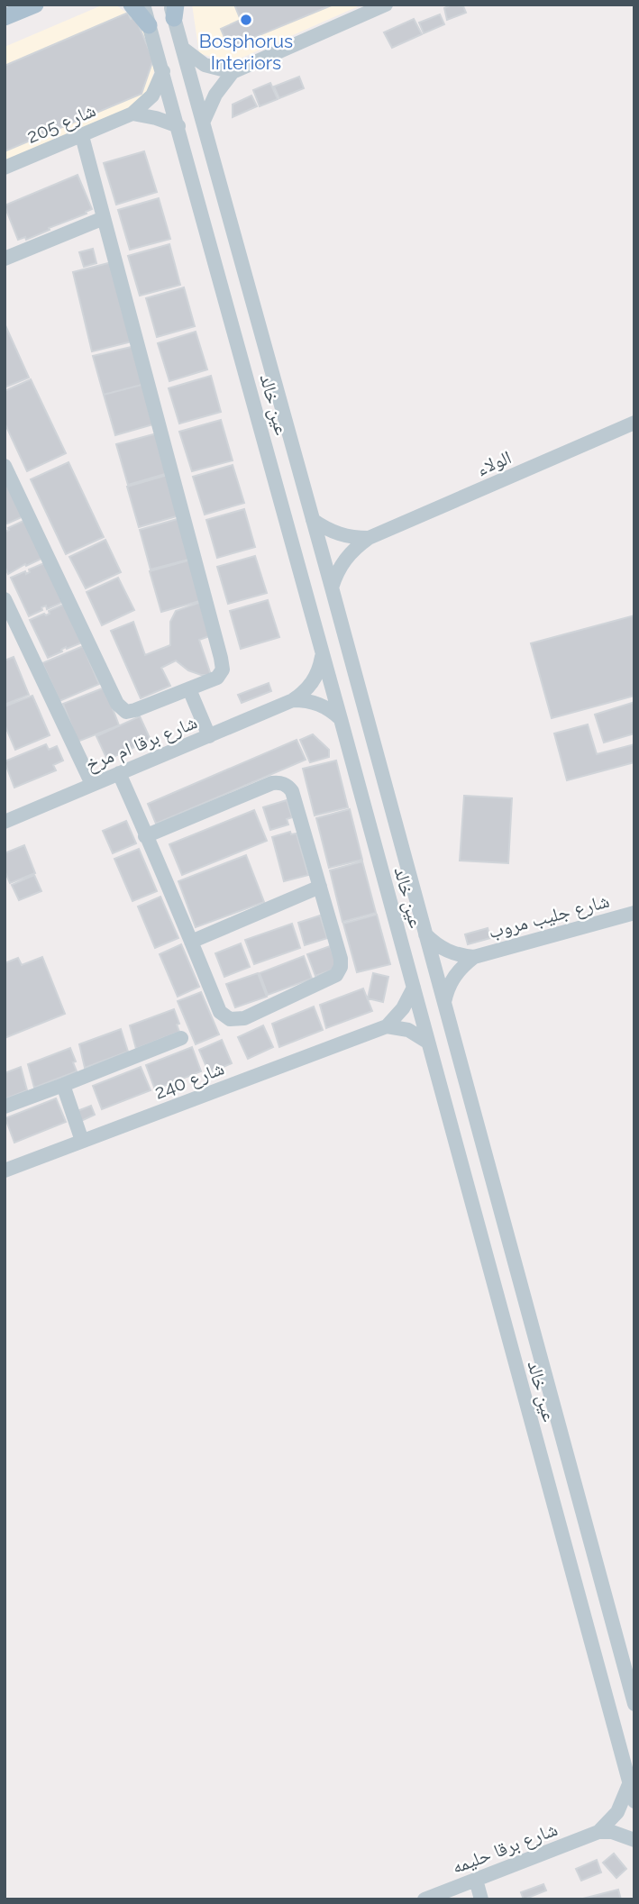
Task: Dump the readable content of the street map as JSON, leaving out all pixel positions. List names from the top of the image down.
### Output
{
  "streets": {
    "street": [
      "شارع 205",
      "عين خالد",
      "الولاء",
      "شارع برقا ام مرخ",
      "شارع جليب مروب",
      "شارع 240",
      "شارع برقا حليمه"
    ]
  },
  "crossings": [
    ["شارع 205", "عين خالد"],
    ["عين خالد", "الولاء"],
    ["عين خالد", "شارع برقا ام مرخ"],
    ["عين خالد", "شارع جليب مروب"],
    ["عين خالد", "شارع برقا حليمه"]
  ],
  "places": ["Bosphorus Interiors"]
}
